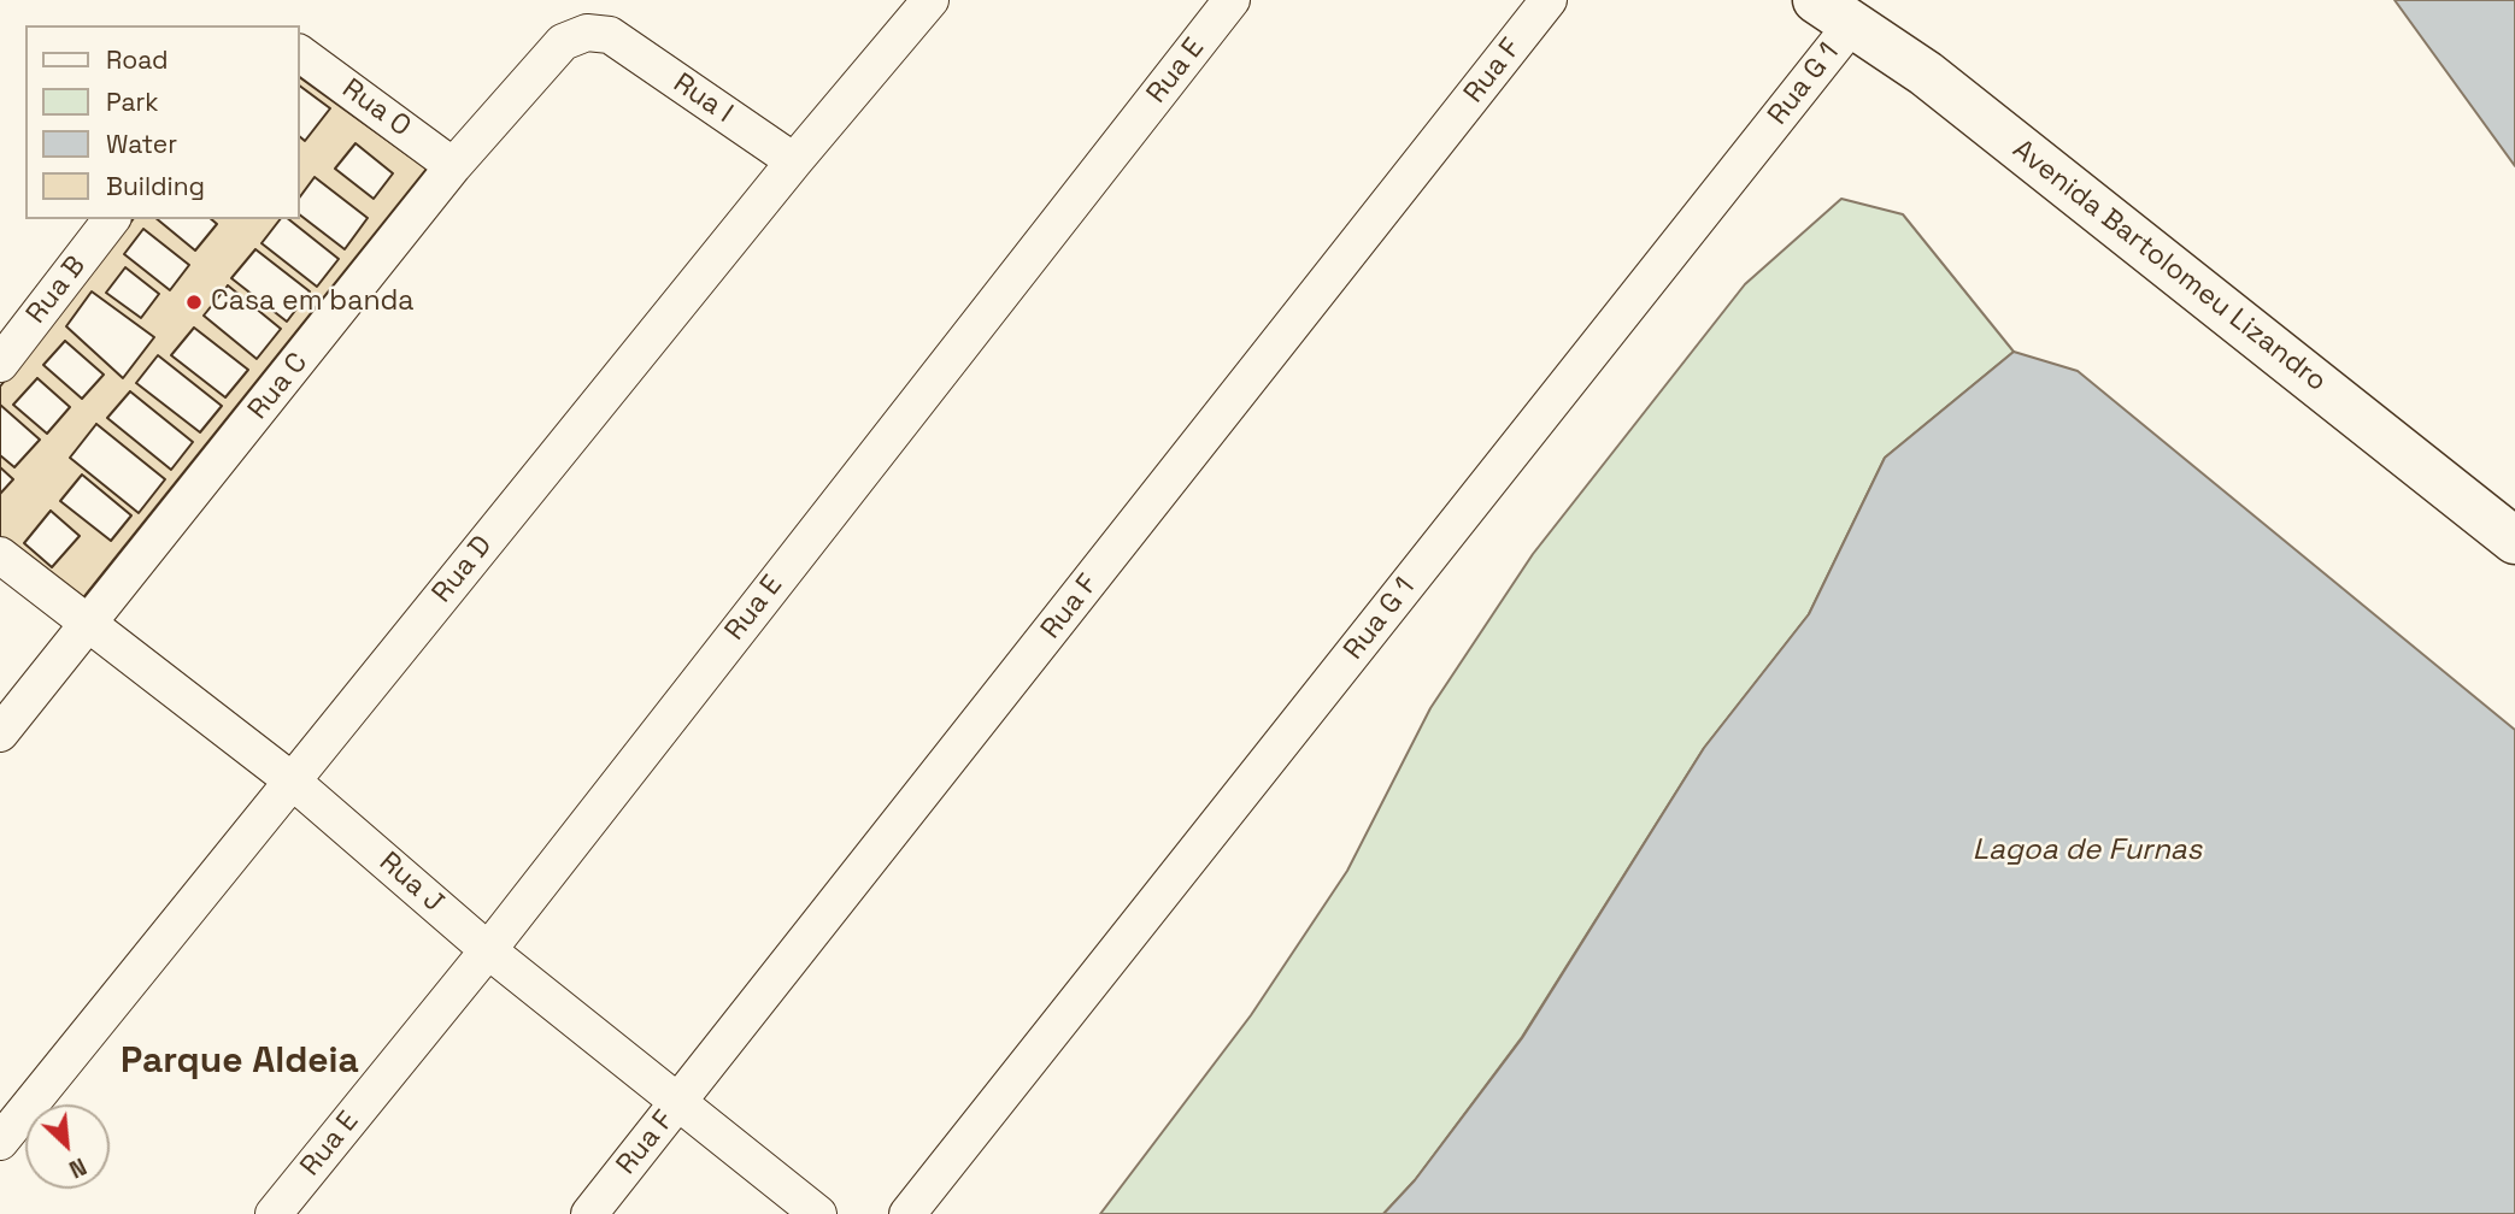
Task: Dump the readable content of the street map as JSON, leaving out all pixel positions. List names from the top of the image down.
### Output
{
  "streets": {
    "highway": ["Avenida Bartolomeu Lizandro"],
    "street": [
      "Rua E",
      "Rua F",
      "Rua G 1",
      "Rua I",
      "Rua O",
      "Rua B",
      "Rua C",
      "Rua D",
      "Rua J"
    ]
  },
  "crossings": [
    ["Rua E", "Rua J"],
    ["Rua F", "Rua J"],
    ["Rua G 1", "Avenida Bartolomeu Lizandro"],
    ["Rua I", "Rua C"],
    ["Rua I", "Rua D"],
    ["Rua O", "Rua C"],
    ["Rua C", "Rua J"],
    ["Rua D", "Rua J"]
  ],
  "districts": ["Parque Aldeia"],
  "water": ["Lagoa de Furnas"],
  "places": ["Casa em banda"],
  "legend": [
    "Road",
    "Park",
    "Water",
    "Building"
  ],
  "north": "bottom right"
}
